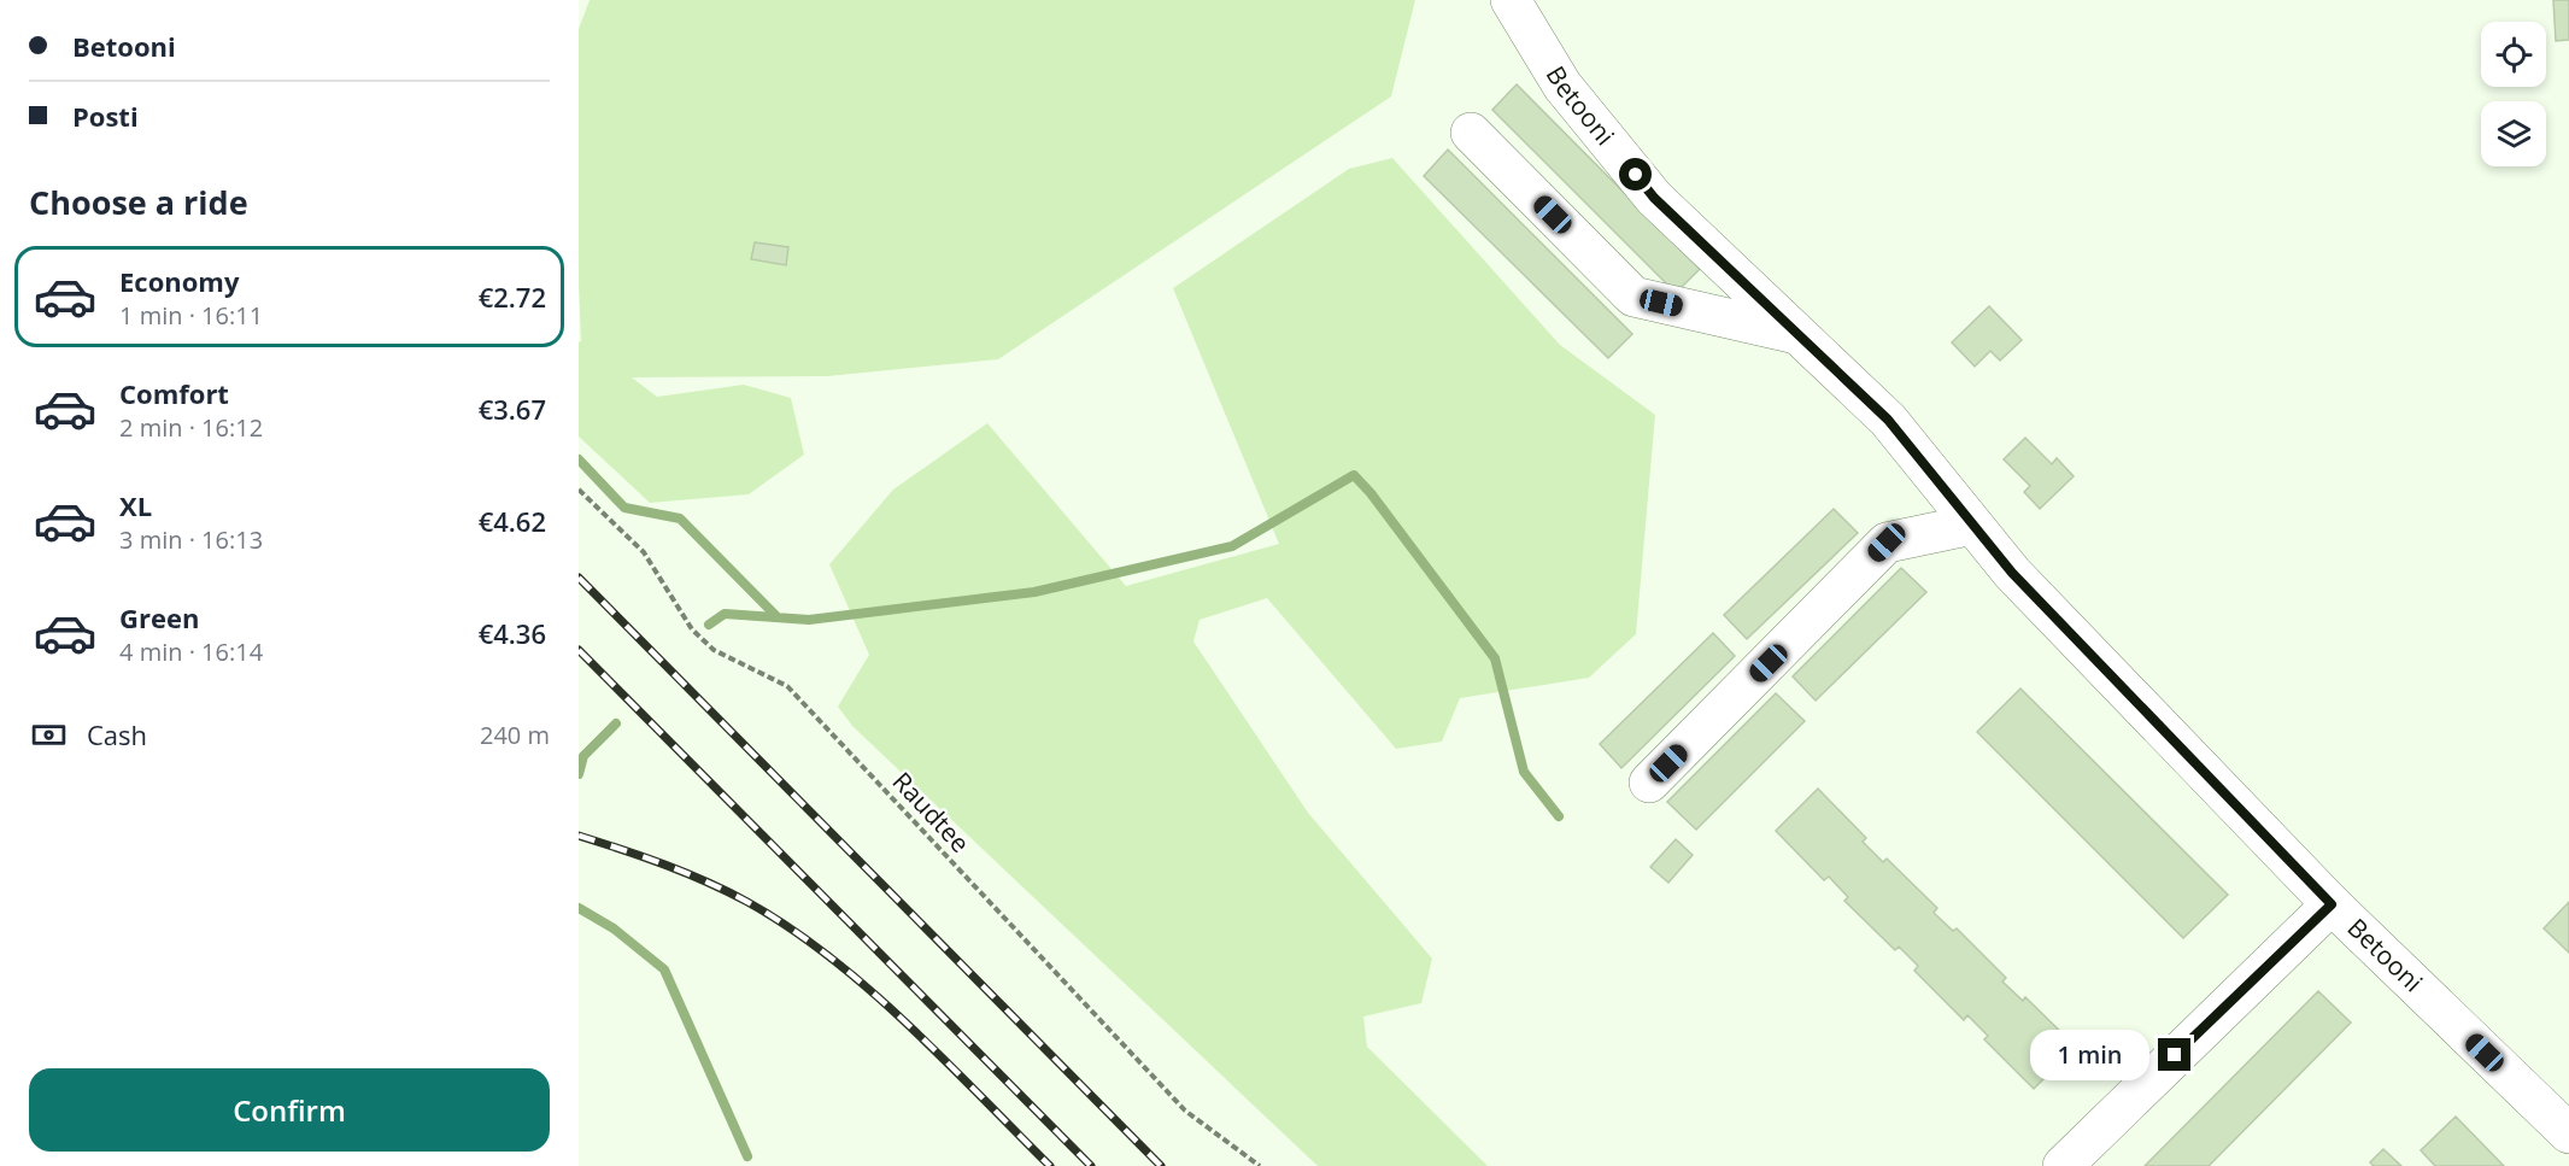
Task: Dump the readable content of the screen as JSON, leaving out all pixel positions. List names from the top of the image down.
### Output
{
  "streets": {
    "street": ["Betooni"],
    "path": ["Raudtee"]
  },
  "page": {
    "banner": ["Betooni", "Posti"],
    "heading": "Choose a ride",
    "list": [
      {
        "name": "Economy",
        "note": "1 min · 16:11",
        "value": "€2.72"
      },
      {
        "name": "Comfort",
        "note": "2 min · 16:12",
        "value": "€3.67"
      },
      {
        "name": "XL",
        "note": "3 min · 16:13",
        "value": "€4.62"
      },
      {
        "name": "Green",
        "note": "4 min · 16:14",
        "value": "€4.36"
      }
    ],
    "pay": ["Cash", "240 m"],
    "bubble": "1 min",
    "buttons": "Confirm"
  }
}
